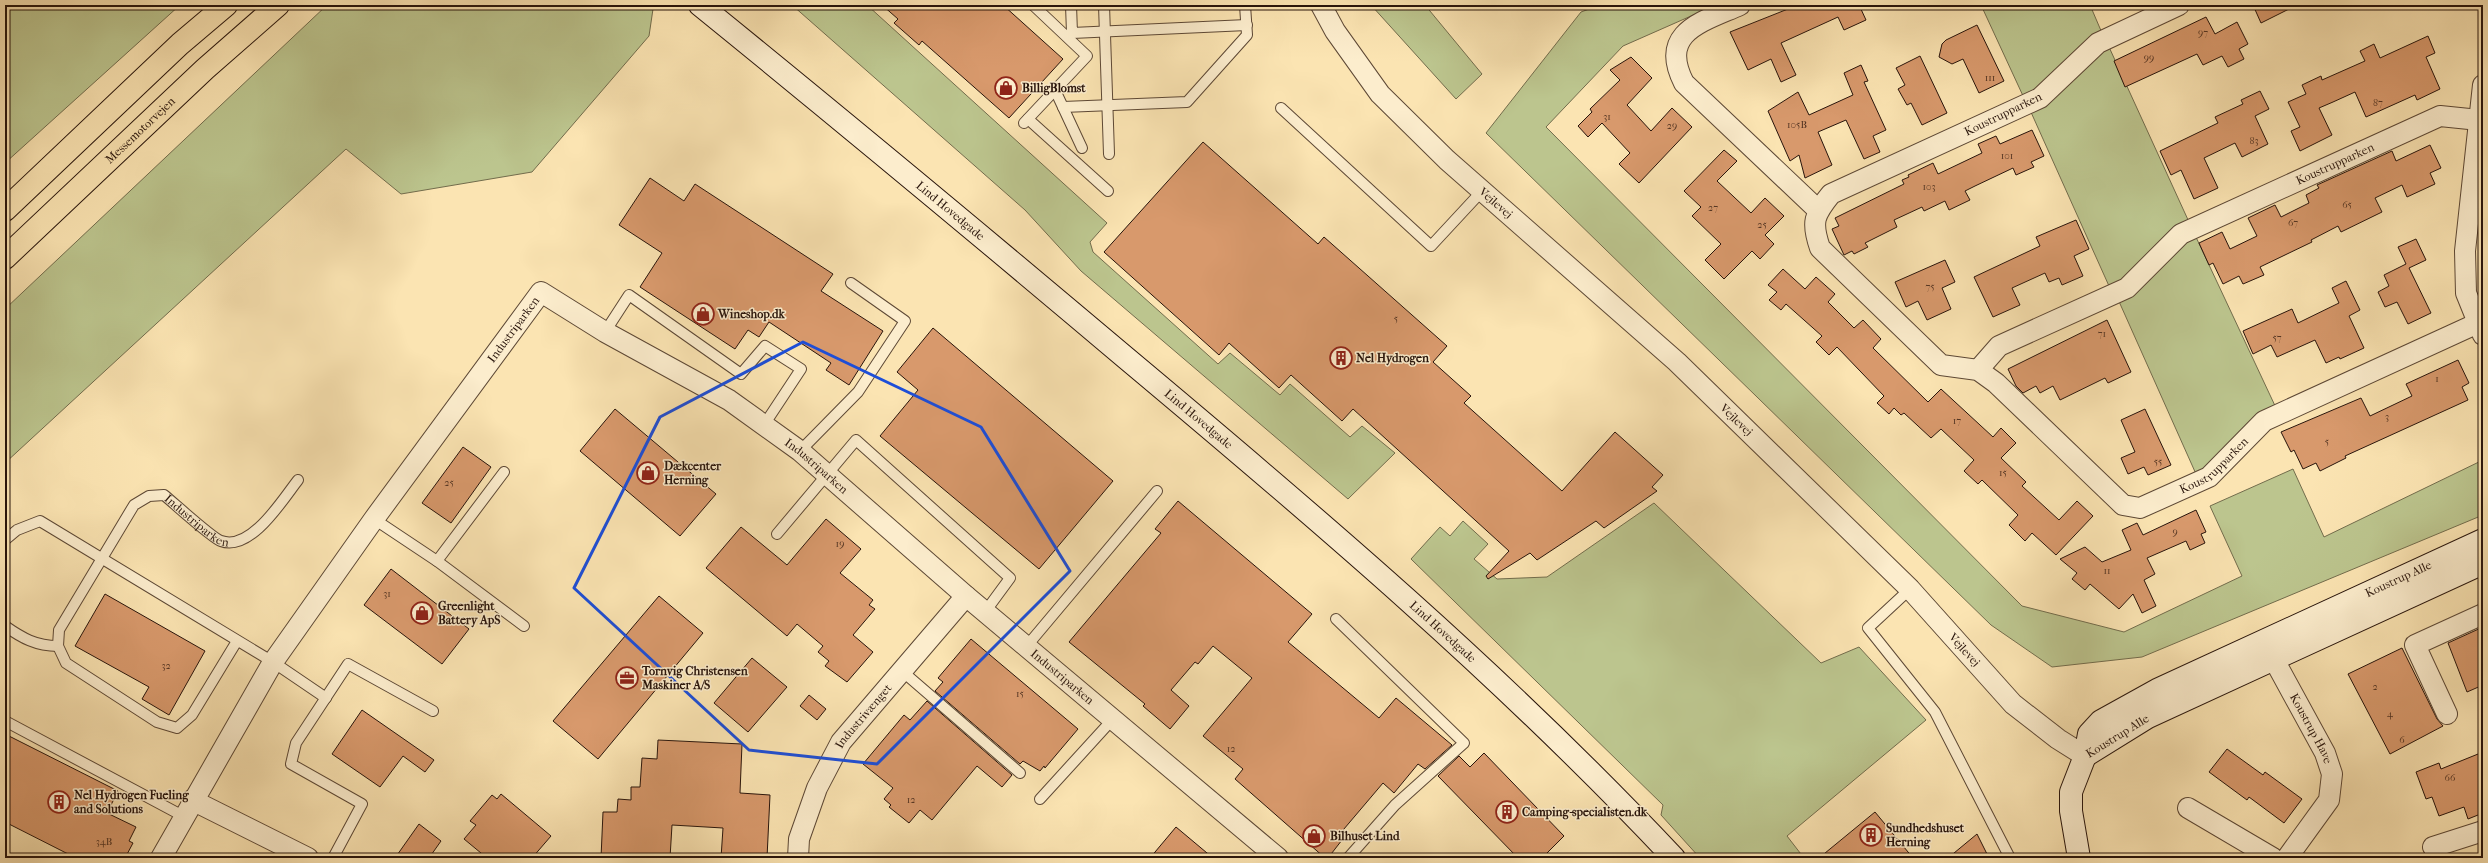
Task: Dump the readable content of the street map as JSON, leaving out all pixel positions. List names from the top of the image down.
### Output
{
  "streets": {
    "highway": ["Messemotorvejen"],
    "main road": ["Lind Hovedgade", "Koustrup Alle"],
    "street": [
      "Koustrupparken",
      "Vejlevej",
      "Industriparken",
      "Industrivænget",
      "Koustrup Have"
    ]
  },
  "crossings": [
    ["Vejlevej", "Koustrup Alle"],
    ["Industriparken", "Industrivænget"],
    ["Koustrup Alle", "Koustrup Have"]
  ],
  "places": {
    "shop": [
      "BilligBlomst",
      "Wineshop.dk",
      "Dækcenter Herning",
      "Greenlight Battery ApS",
      "Bilhuset Lind"
    ],
    "building": [
      "Nel Hydrogen",
      "Nel Hydrogen Fueling and Solutions",
      "Camping-specialisten.dk",
      "Sundhedshuset Herning"
    ],
    "office": ["Tornvig Christensen Maskiner A/S"]
  },
  "house_numbers": [
    "97",
    "99",
    "111",
    "87",
    "31",
    "105B",
    "29",
    "83",
    "101",
    "103",
    "65",
    "27",
    "67",
    "25",
    "75",
    "5",
    "71",
    "57",
    "1",
    "3",
    "17",
    "5",
    "55",
    "15",
    "25",
    "9",
    "19",
    "11",
    "31",
    "32",
    "2",
    "15",
    "4",
    "6",
    "12",
    "66",
    "12",
    "34B"
  ]
}
